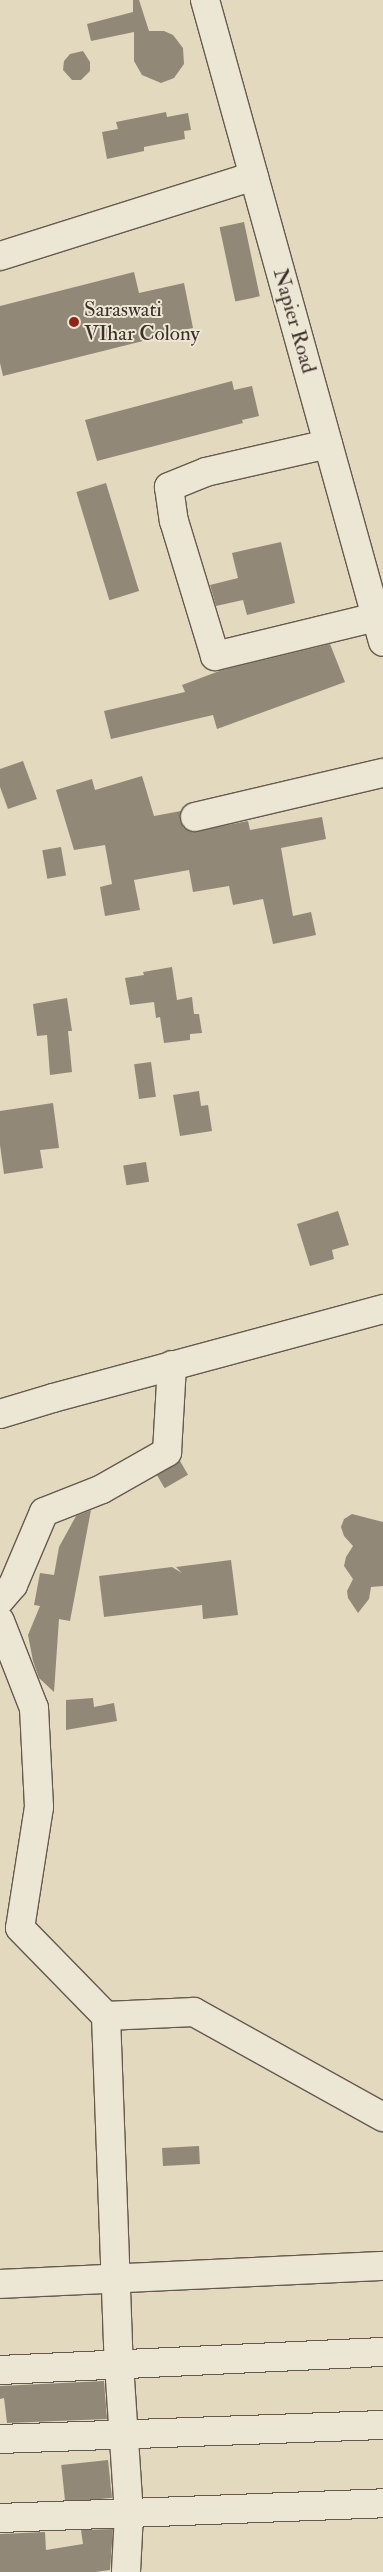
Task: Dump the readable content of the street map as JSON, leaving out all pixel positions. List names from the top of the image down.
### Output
{
  "streets": {
    "street": ["Napier Road"]
  },
  "places": ["Saraswati VIhar Colony"]
}
